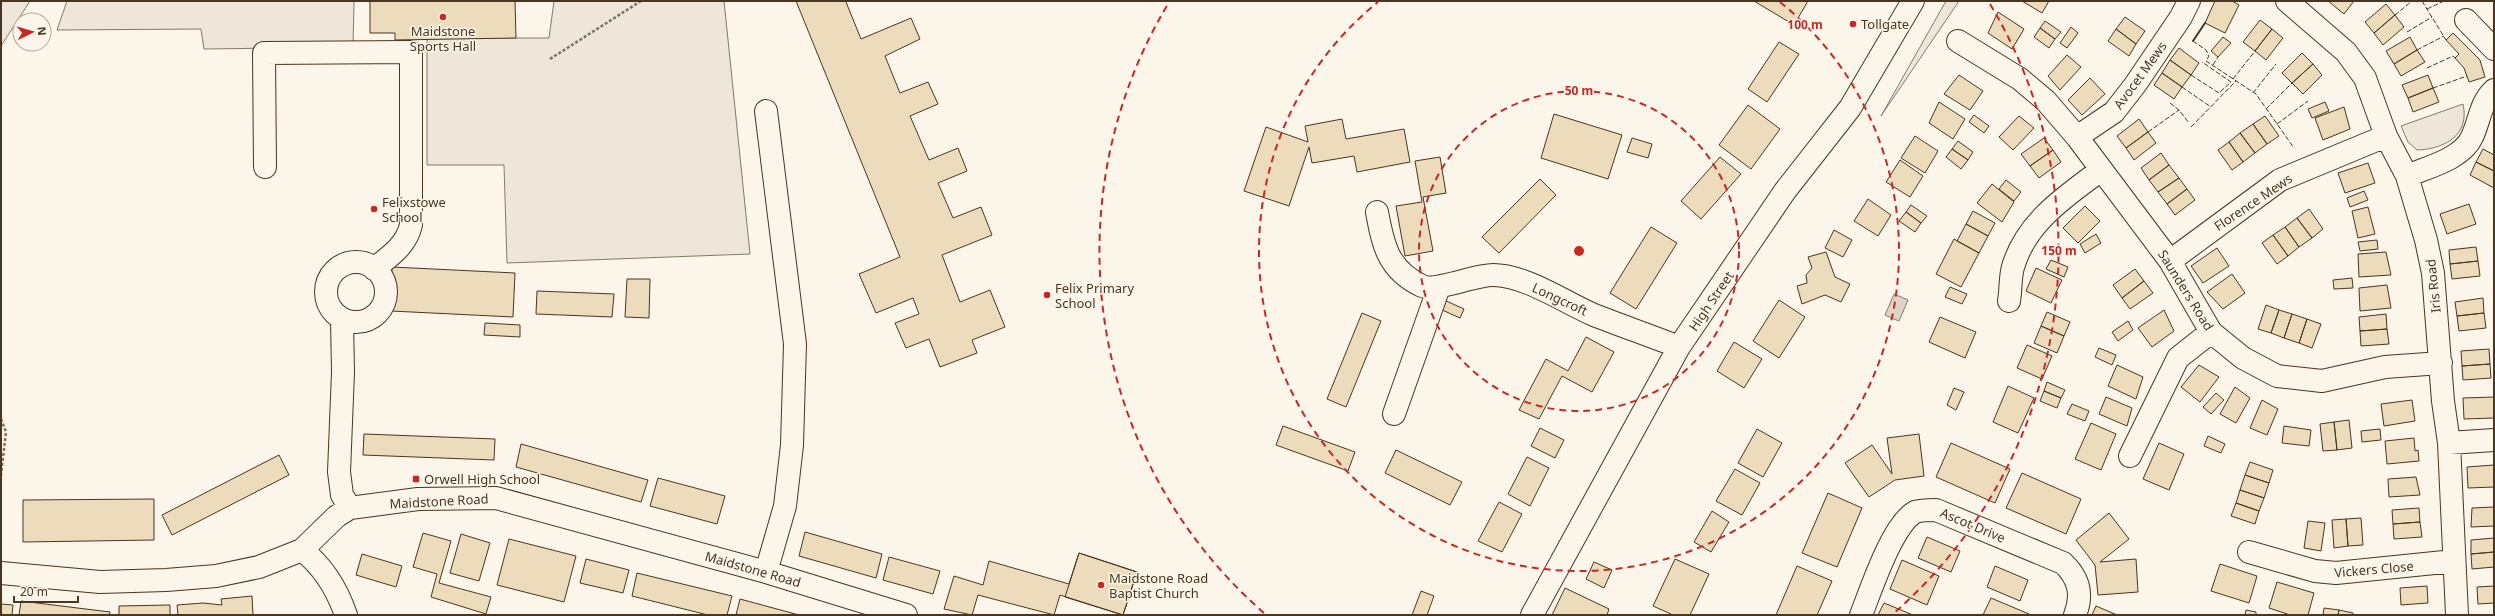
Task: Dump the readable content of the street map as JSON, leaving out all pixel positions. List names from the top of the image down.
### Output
{
  "streets": {
    "street": [
      "Avocet Mews",
      "Florence Mews",
      "Iris Road",
      "Saunders Road",
      "Longcroft",
      "High Street",
      "Maidstone Road",
      "Ascot Drive",
      "Vickers Close"
    ]
  },
  "crossings": [
    ["Avocet Mews", "Saunders Road"],
    ["Florence Mews", "Iris Road"],
    ["Florence Mews", "Saunders Road"],
    ["Iris Road", "Saunders Road"],
    ["Iris Road", "Vickers Close"],
    ["Longcroft", "High Street"]
  ],
  "places": {
    "other": [
      "Maidstone Sports Hall",
      "Tollgate",
      "Felixstowe School",
      "Felix Primary School",
      "Maidstone Road Baptist Church"
    ],
    "transit": ["Orwell High School"]
  },
  "scale_bar": "20 m",
  "north": "right",
  "rings": ["100 m", "50 m", "150 m"]
}
